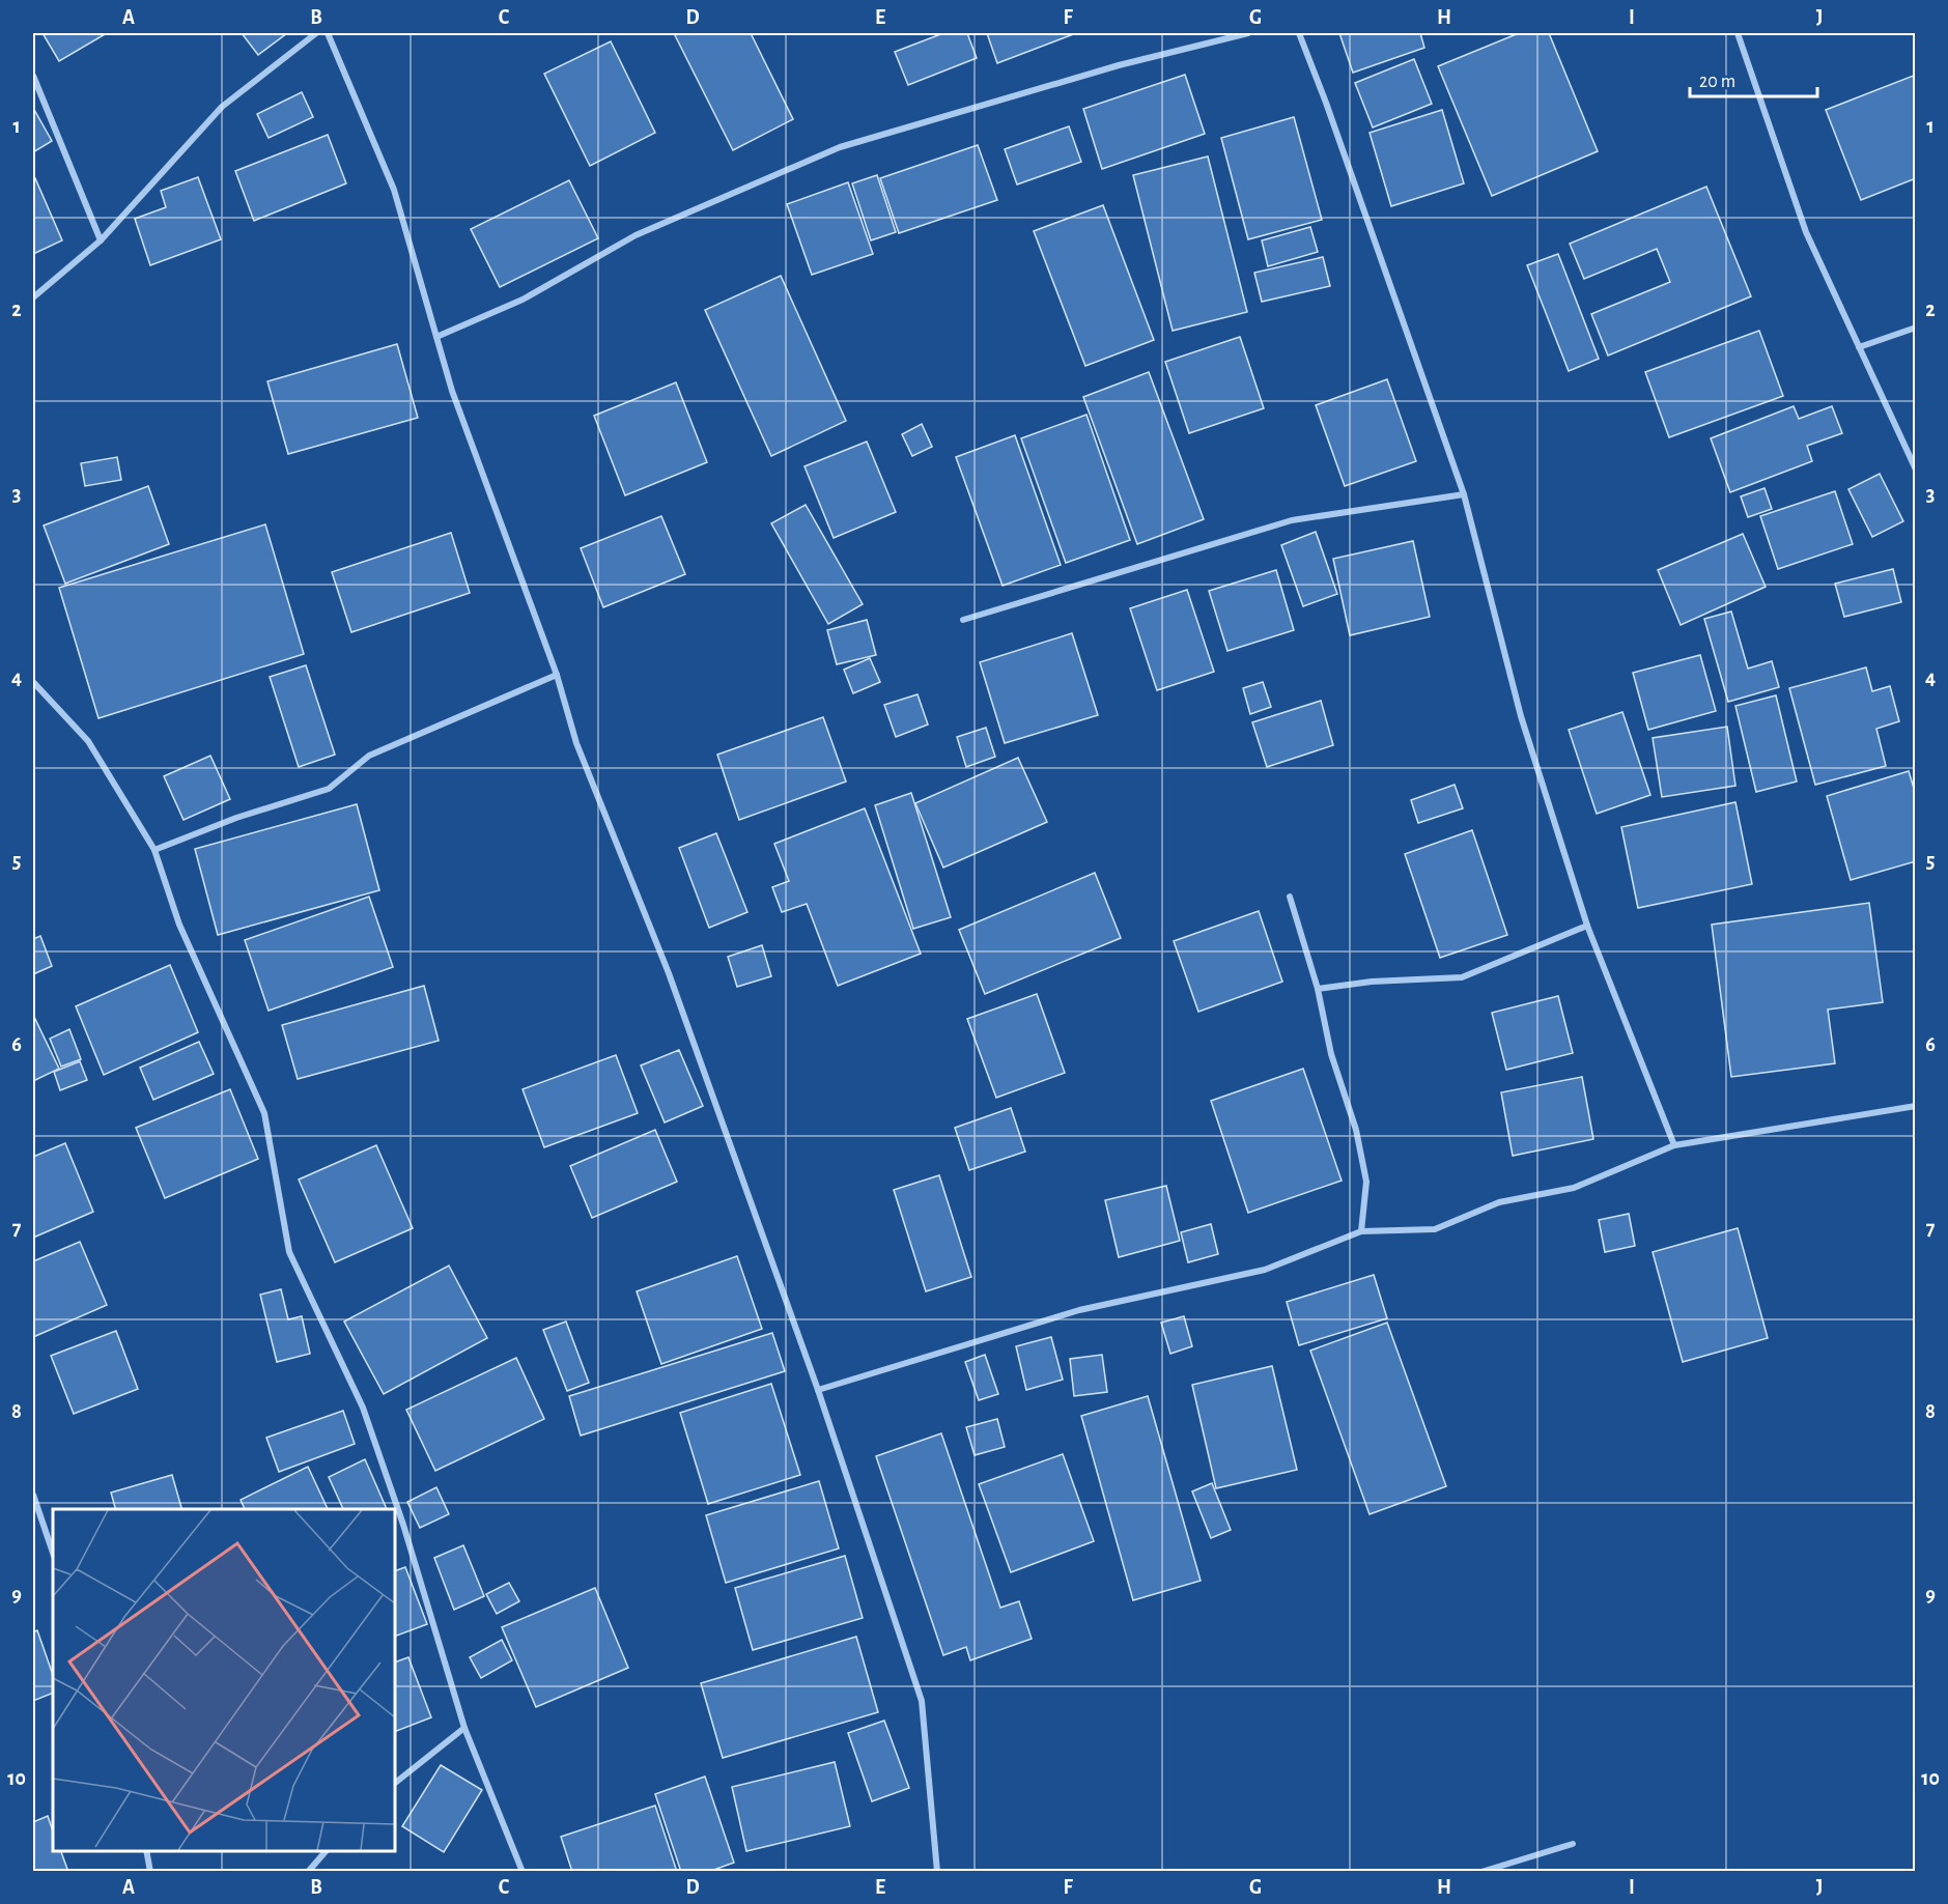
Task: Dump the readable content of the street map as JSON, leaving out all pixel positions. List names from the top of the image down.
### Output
{
  "scale_bar": "20 m",
  "grid": {
    "columns": [
      "A",
      "B",
      "C",
      "D",
      "E",
      "F",
      "G",
      "H",
      "I",
      "J"
    ],
    "rows": [
      "1",
      "2",
      "3",
      "4",
      "5",
      "6",
      "7",
      "8",
      "9",
      "10"
    ]
  }
}
